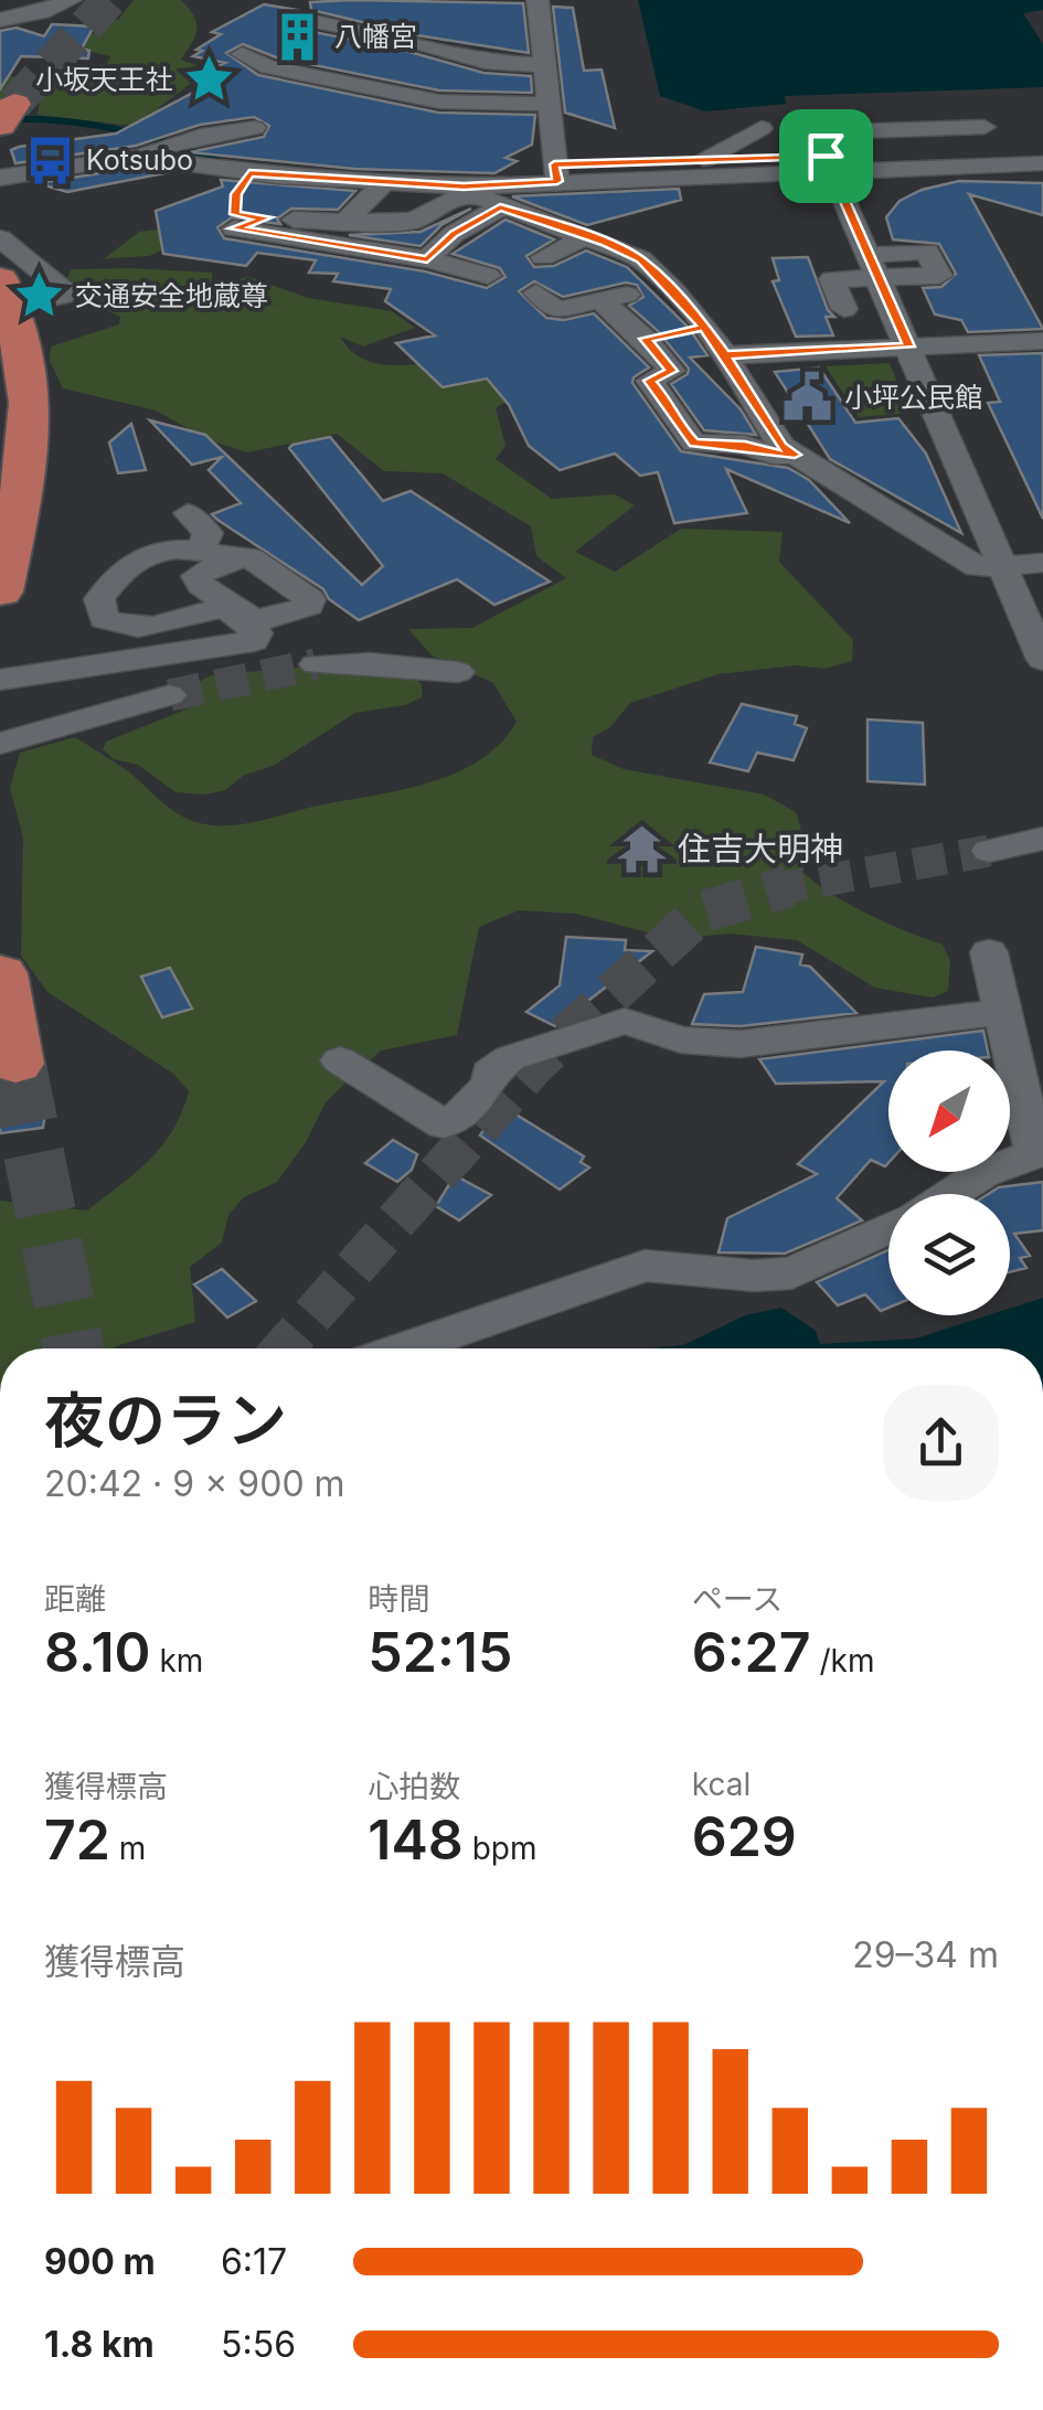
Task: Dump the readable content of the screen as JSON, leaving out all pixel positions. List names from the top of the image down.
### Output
{
  "places": {
    "building": ["八幡宮"],
    "place": ["小坂天王社", "交通安全地蔵尊"],
    "bus stop": ["Kotsubo"],
    "public building": ["小坪公民館"],
    "temple": ["住吉大明神"]
  },
  "north": "bottom left",
  "page": {
    "heading": ["夜のラン", "20:42 · 9 × 900 m"],
    "stats": [
      ["距離", "8.10 km"],
      ["時間", "52:15"],
      ["ペース", "6:27 /km"],
      ["獲得標高", "72 m"],
      ["心拍数", "148 bpm"],
      ["kcal", "629"]
    ],
    "chart": ["獲得標高", "29–34 m"],
    "list": [
      {
        "name": "900 m",
        "note": "6:17"
      },
      {
        "name": "1.8 km",
        "note": "5:56"
      }
    ]
  }
}
